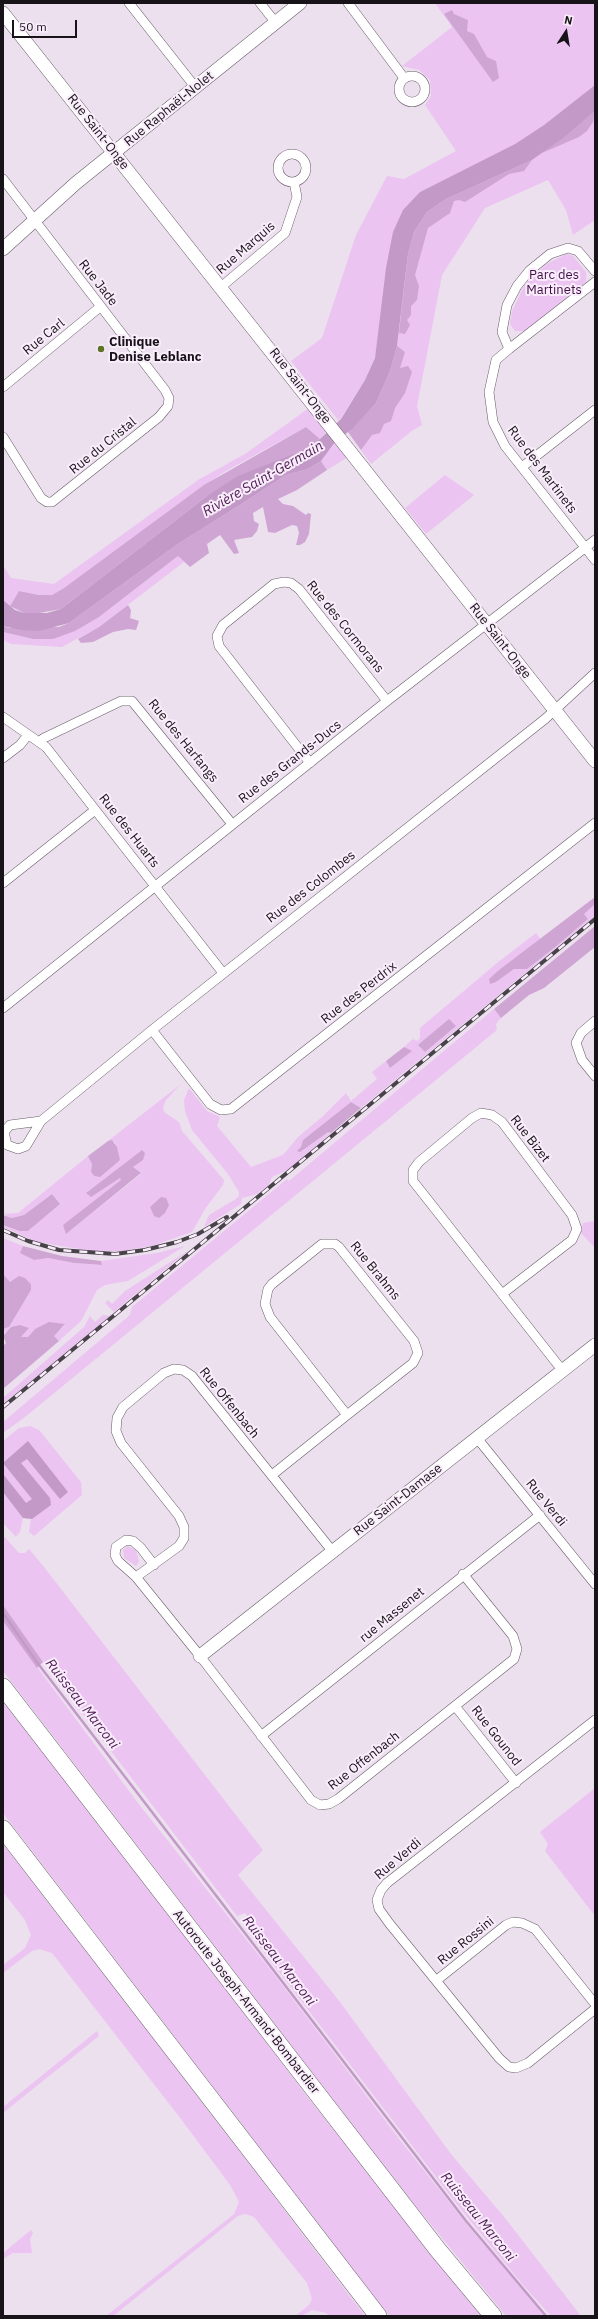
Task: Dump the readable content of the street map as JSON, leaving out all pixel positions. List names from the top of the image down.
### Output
{
  "streets": {
    "highway": ["Autoroute Joseph-Armand-Bombardier"],
    "street": [
      "Rue Raphaël-Nolet",
      "Rue Saint-Onge",
      "Rue Marquis",
      "Rue Jade",
      "Rue Carl",
      "Rue du Cristal",
      "Rue des Martinets",
      "Rue des Cormorans",
      "Rue des Harfangs",
      "Rue des Grands-Ducs",
      "Rue des Huarts",
      "Rue des Colombes",
      "Rue des Perdrix",
      "Rue Bizet",
      "Rue Brahms",
      "Rue Offenbach",
      "Rue Saint-Damase",
      "Rue Verdi",
      "rue Massenet",
      "Rue Gounod",
      "Rue Rossini"
    ]
  },
  "crossings": [
    ["Rue Raphaël-Nolet", "Rue Saint-Onge"],
    ["Rue Raphaël-Nolet", "Rue Jade"],
    ["Rue Saint-Onge", "Rue Marquis"],
    ["Rue Saint-Onge", "Rue des Grands-Ducs"],
    ["Rue Saint-Onge", "Rue des Colombes"],
    ["Rue Jade", "Rue Carl"],
    ["Rue Jade", "Rue du Cristal"],
    ["Rue des Martinets", "Rue des Grands-Ducs"],
    ["Rue des Cormorans", "Rue des Grands-Ducs"],
    ["Rue des Harfangs", "Rue des Grands-Ducs"],
    ["Rue des Harfangs", "Rue des Huarts"],
    ["Rue des Grands-Ducs", "Rue des Huarts"],
    ["Rue des Huarts", "Rue des Colombes"],
    ["Rue des Colombes", "Rue des Perdrix"],
    ["Rue Bizet", "Rue Saint-Damase"],
    ["Rue Brahms", "Rue Offenbach"],
    ["Rue Offenbach", "Rue Saint-Damase"],
    ["Rue Offenbach", "rue Massenet"],
    ["Rue Offenbach", "Rue Gounod"],
    ["Rue Saint-Damase", "Rue Verdi"],
    ["Rue Verdi", "rue Massenet"],
    ["Rue Verdi", "Rue Gounod"],
    ["Rue Verdi", "Rue Rossini"]
  ],
  "water": ["Rivière Saint-Germain", "Ruisseau Marconi"],
  "parks": ["Parc des Martinets"],
  "places": ["Clinique Denise Leblanc"],
  "scale_bar": "50 m",
  "north": "top"
}
